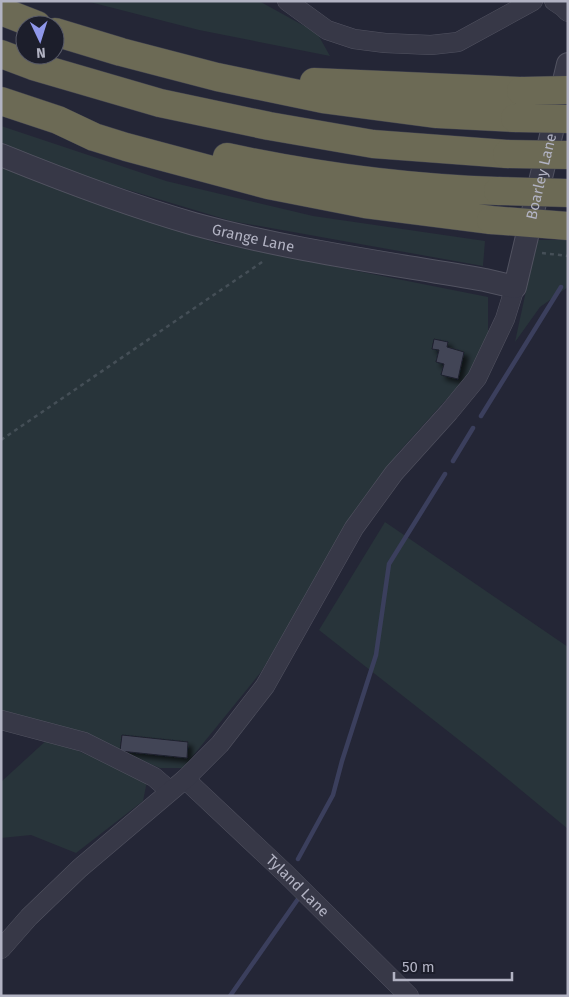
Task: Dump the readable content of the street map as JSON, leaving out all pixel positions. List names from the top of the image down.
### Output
{
  "streets": {
    "street": ["Boarley Lane", "Grange Lane", "Tyland Lane"]
  },
  "crossings": [
    ["Boarley Lane", "Grange Lane"]
  ],
  "scale_bar": "50 m",
  "north": "bottom"
}
